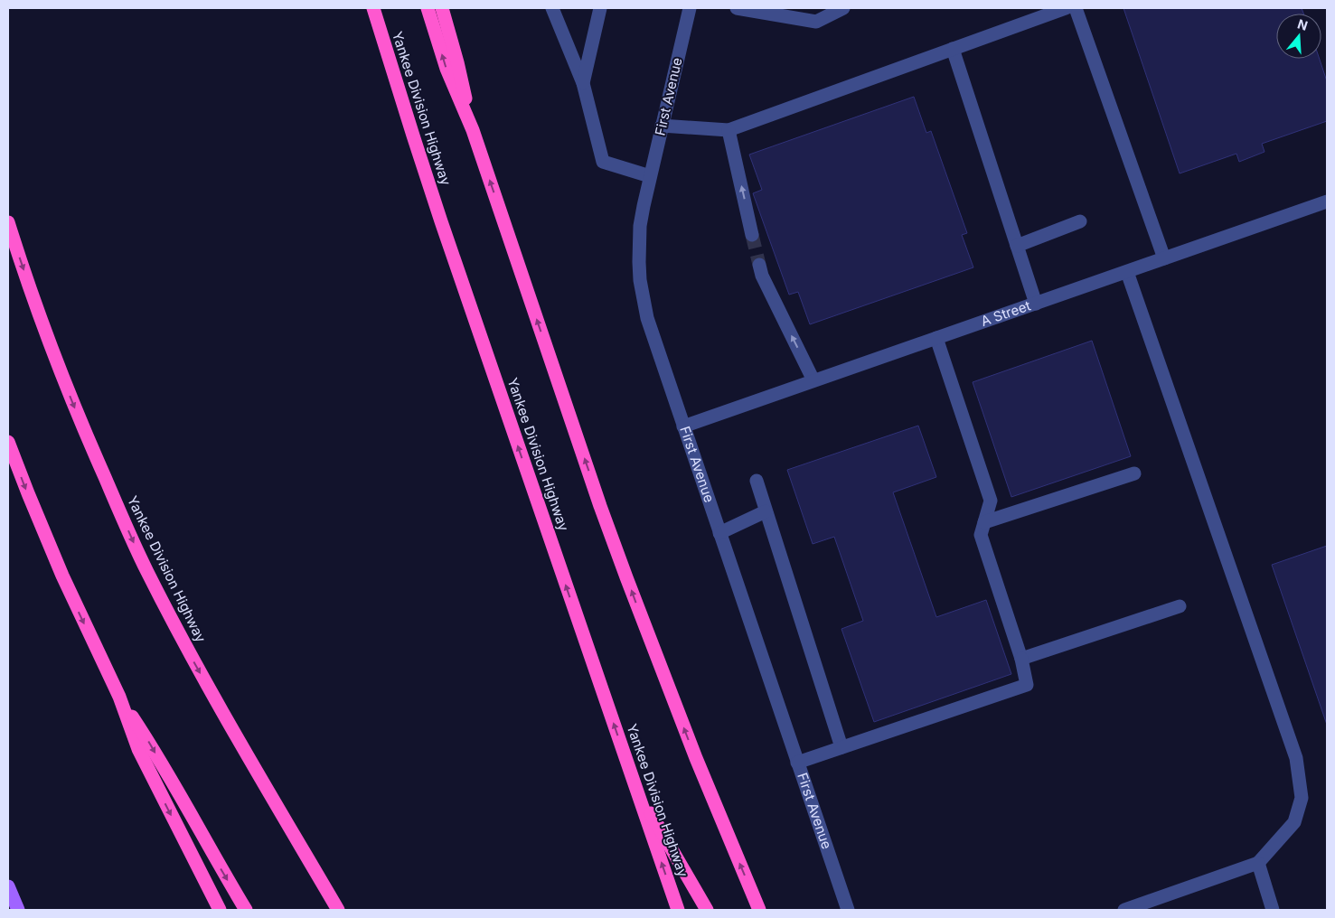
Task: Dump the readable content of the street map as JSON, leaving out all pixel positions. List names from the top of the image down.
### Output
{
  "streets": {
    "highway": ["Yankee Division Highway"],
    "street": ["First Avenue", "A Street"]
  },
  "crossings": [
    ["First Avenue", "A Street"]
  ],
  "north": "top"
}
